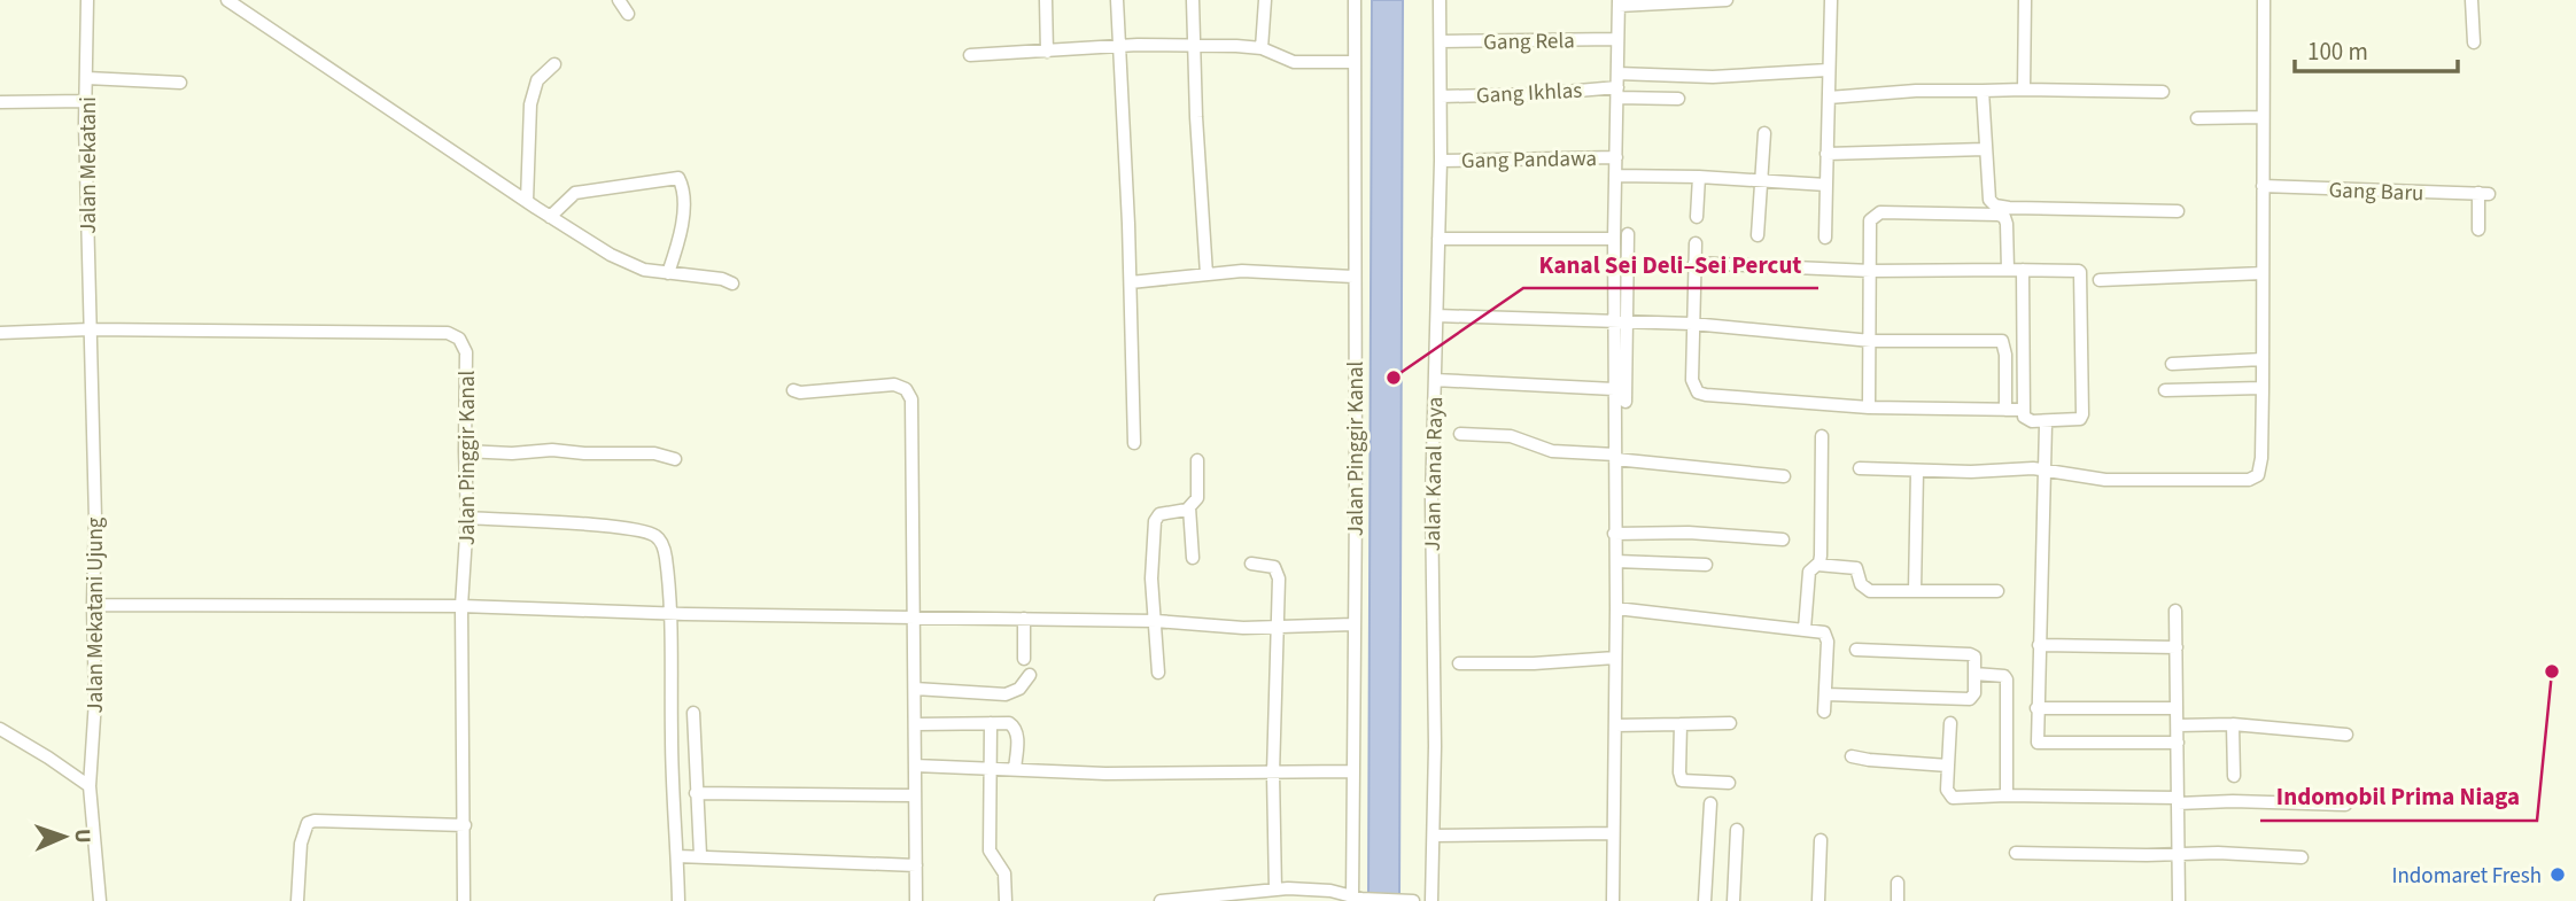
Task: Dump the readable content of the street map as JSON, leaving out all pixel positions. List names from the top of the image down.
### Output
{
  "streets": {
    "street": [
      "Gang Rela",
      "Gang Ikhlas",
      "Gang Pandawa",
      "Jalan Mekatani",
      "Gang Baru",
      "Jalan Pinggir Kanal",
      "Jalan Kanal Raya",
      "Jalan Mekatani Ujung"
    ]
  },
  "crossings": [
    ["Gang Rela", "Jalan Kanal Raya"],
    ["Gang Ikhlas", "Jalan Kanal Raya"],
    ["Gang Pandawa", "Jalan Kanal Raya"],
    ["Jalan Mekatani", "Jalan Pinggir Kanal"],
    ["Jalan Mekatani", "Jalan Mekatani Ujung"],
    ["Jalan Pinggir Kanal", "Jalan Mekatani Ujung"]
  ],
  "places": ["Kanal Sei Deli–Sei Percut", "Indomobil Prima Niaga", "Indomaret Fresh"],
  "scale_bar": "100 m",
  "north": "right"
}
